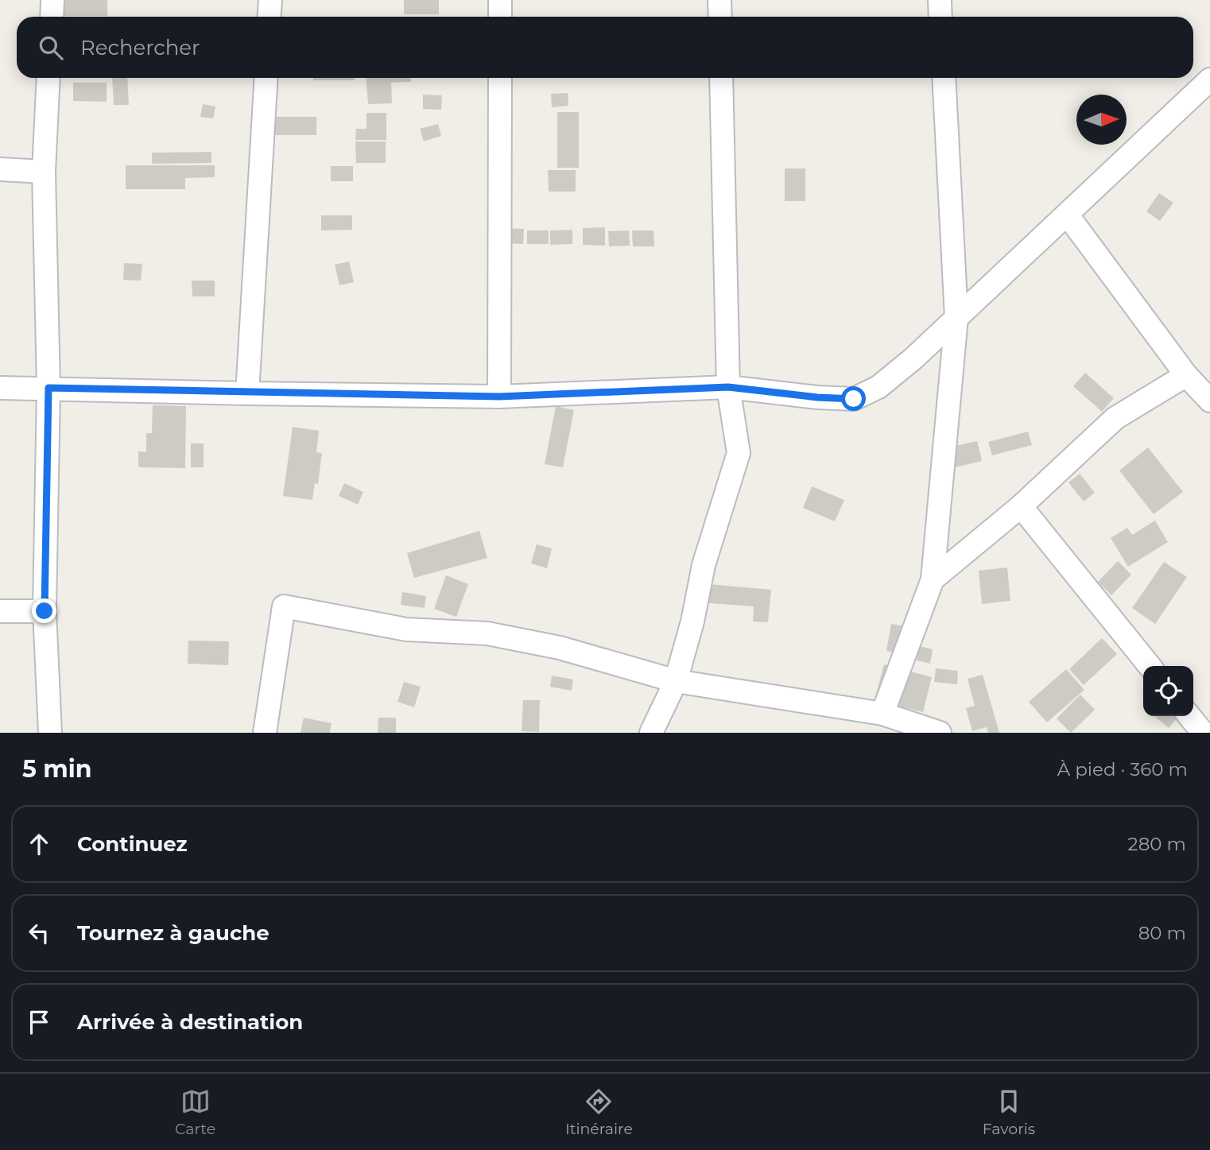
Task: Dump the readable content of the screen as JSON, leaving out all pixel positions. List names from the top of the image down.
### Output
{
  "north": "right",
  "page": {
    "search": "Rechercher",
    "heading": ["5 min", "À pied · 360 m"],
    "list": [
      ["Continuez", "280 m"],
      ["Tournez à gauche", "80 m"],
      "Arrivée à destination"
    ],
    "nav": ["Carte", "Itinéraire", "Favoris"]
  }
}
